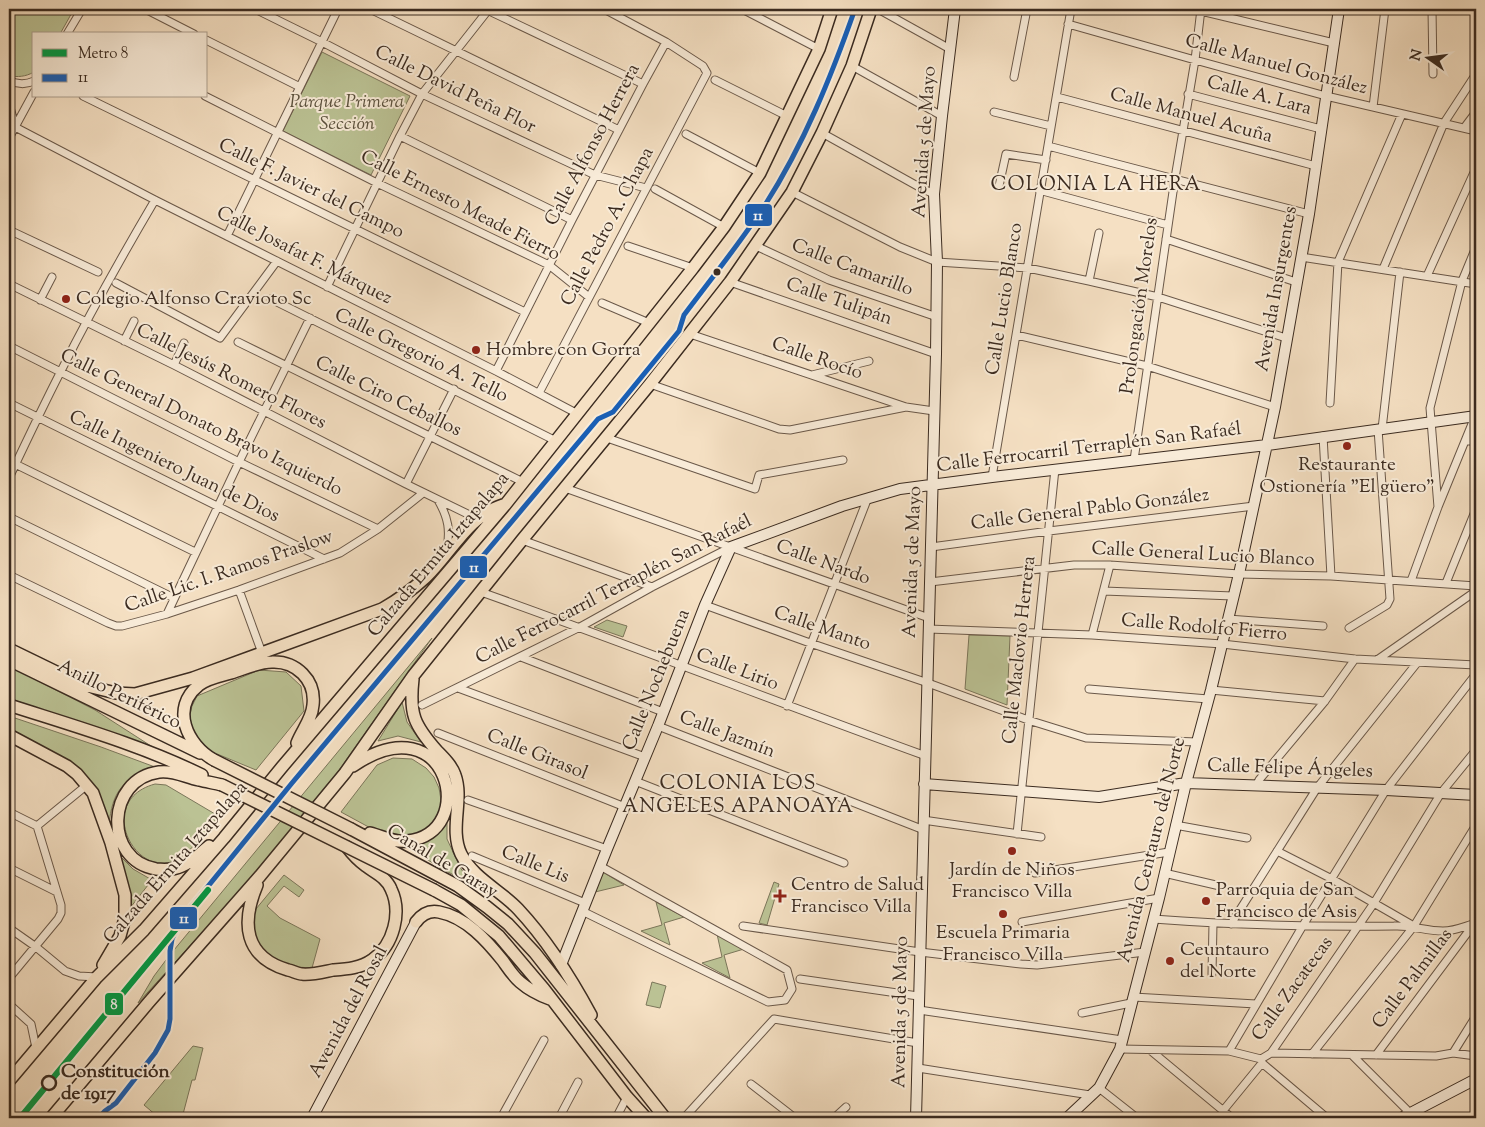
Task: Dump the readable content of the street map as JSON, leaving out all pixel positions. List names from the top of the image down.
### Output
{
  "streets": {
    "main road": ["Calzada Ermita Iztapalapa", "Anillo Periférico", "Canal de Garay"],
    "street": [
      "Calle Manuel González",
      "Calle David Peña Flor",
      "Calle A. Lara",
      "Calle Manuel Acuña",
      "Avenida 5 de Mayo",
      "Calle Alfonso Herrera",
      "Calle F. Javier del Campo",
      "Calle Ernesto Meade Fierro",
      "Calle Pedro A. Chapa",
      "Calle Josafat F. Márquez",
      "Calle Camarillo",
      "Avenida Insurgentes",
      "Calle Lucio Blanco",
      "Calle Tulipán",
      "Prolongación Morelos",
      "Calle Gregorio A. Tello",
      "Calle Rocío",
      "Calle Jesús Romero Flores",
      "Calle Ciro Ceballos",
      "Calle General Donato Bravo Izquierdo",
      "Calle Ferrocarril Terraplén San Rafaél",
      "Calle Ingeniero Juan de Dios",
      "Calle General Pablo González",
      "Calle General Lucio Blanco",
      "Calle Nardo",
      "Calle Lic. I. Ramos Praslow",
      "Calle Rodolfo Fierro",
      "Calle Manto",
      "Calle Maclovio Herrera",
      "Calle Lirio",
      "Calle Nochebuena",
      "Calle Jazmín",
      "Calle Girasol",
      "Calle Felipe Ángeles",
      "Avenida Centauro del Norte",
      "Calle Lis",
      "Calle Palmillas",
      "Calle Zacatecas",
      "Avenida del Rosal"
    ]
  },
  "crossings": [
    ["Calle Manuel González", "Avenida Insurgentes"],
    ["Calle Manuel González", "Calle Lucio Blanco"],
    ["Calle Manuel González", "Prolongación Morelos"],
    ["Calle David Peña Flor", "Calle Alfonso Herrera"],
    ["Calle David Peña Flor", "Calle Pedro A. Chapa"],
    ["Calle A. Lara", "Avenida Insurgentes"],
    ["Calle A. Lara", "Prolongación Morelos"],
    ["Calle Manuel Acuña", "Avenida Insurgentes"],
    ["Calle Manuel Acuña", "Calle Lucio Blanco"],
    ["Calle Manuel Acuña", "Prolongación Morelos"],
    ["Avenida 5 de Mayo", "Calle Camarillo"],
    ["Avenida 5 de Mayo", "Calle Tulipán"],
    ["Avenida 5 de Mayo", "Calle Rocío"],
    ["Avenida 5 de Mayo", "Calle Ferrocarril Terraplén San Rafaél"],
    ["Avenida 5 de Mayo", "Calle General Pablo González"],
    ["Avenida 5 de Mayo", "Calle General Lucio Blanco"],
    ["Avenida 5 de Mayo", "Calle Nardo"],
    ["Avenida 5 de Mayo", "Calle Rodolfo Fierro"],
    ["Avenida 5 de Mayo", "Calle Manto"],
    ["Avenida 5 de Mayo", "Calle Lirio"],
    ["Avenida 5 de Mayo", "Calle Jazmín"],
    ["Avenida 5 de Mayo", "Calle Felipe Ángeles"],
    ["Calle Alfonso Herrera", "Calle F. Javier del Campo"],
    ["Calle Alfonso Herrera", "Calle Ernesto Meade Fierro"],
    ["Calle Alfonso Herrera", "Calle Pedro A. Chapa"],
    ["Calle Alfonso Herrera", "Calle Josafat F. Márquez"],
    ["Calle Ernesto Meade Fierro", "Calle Pedro A. Chapa"],
    ["Calle Pedro A. Chapa", "Calle Josafat F. Márquez"],
    ["Calle Josafat F. Márquez", "Calzada Ermita Iztapalapa"],
    ["Avenida Insurgentes", "Calle Ferrocarril Terraplén San Rafaél"],
    ["Avenida Insurgentes", "Calle General Pablo González"],
    ["Avenida Insurgentes", "Calle General Lucio Blanco"],
    ["Avenida Insurgentes", "Avenida Centauro del Norte"],
    ["Calle Lucio Blanco", "Calle Ferrocarril Terraplén San Rafaél"],
    ["Prolongación Morelos", "Calle Ferrocarril Terraplén San Rafaél"],
    ["Calle Gregorio A. Tello", "Calzada Ermita Iztapalapa"],
    ["Calle Jesús Romero Flores", "Calzada Ermita Iztapalapa"],
    ["Calle Jesús Romero Flores", "Calle Lic. I. Ramos Praslow"],
    ["Calle Ciro Ceballos", "Calzada Ermita Iztapalapa"],
    ["Calle General Donato Bravo Izquierdo", "Calle Lic. I. Ramos Praslow"],
    ["Calle Ferrocarril Terraplén San Rafaél", "Calle Nardo"],
    ["Calle Ferrocarril Terraplén San Rafaél", "Calle Maclovio Herrera"],
    ["Calle Ferrocarril Terraplén San Rafaél", "Calle Lirio"],
    ["Calle Ferrocarril Terraplén San Rafaél", "Calle Nochebuena"],
    ["Calle Ingeniero Juan de Dios", "Calle Lic. I. Ramos Praslow"],
    ["Calle General Pablo González", "Calle Maclovio Herrera"],
    ["Calle General Lucio Blanco", "Calle Maclovio Herrera"],
    ["Calle General Lucio Blanco", "Avenida Centauro del Norte"],
    ["Calle Nardo", "Calle Nochebuena"],
    ["Calle Rodolfo Fierro", "Calle Maclovio Herrera"],
    ["Calle Rodolfo Fierro", "Avenida Centauro del Norte"],
    ["Calle Manto", "Calle Maclovio Herrera"],
    ["Calle Manto", "Calle Nochebuena"],
    ["Calle Manto", "Avenida Centauro del Norte"],
    ["Calle Maclovio Herrera", "Calle Jazmín"],
    ["Calle Maclovio Herrera", "Calle Felipe Ángeles"],
    ["Calle Lirio", "Calle Nochebuena"],
    ["Calle Nochebuena", "Calle Jazmín"],
    ["Calle Nochebuena", "Calle Girasol"],
    ["Calle Nochebuena", "Calle Lis"],
    ["Anillo Periférico", "Canal de Garay"],
    ["Calle Felipe Ángeles", "Avenida Centauro del Norte"],
    ["Calle Felipe Ángeles", "Calle Zacatecas"]
  ],
  "districts": ["COLONIA LA HERA", "COLONIA LOS ANGELES APANOAYA"],
  "parks": ["Parque Primera Sección"],
  "places": {
    "other": [
      "Colegio Alfonso Cravioto Sc",
      "Hombre con Gorra",
      "Restaurante Ostionería \"El güero\"",
      "Jardín de Niños Francisco Villa",
      "Parroquia de San Francisco de Asis",
      "Escuela Primaria Francisco Villa",
      "Ceuntauro del Norte",
      "Constitución de 1917"
    ],
    "health": ["Centro de Salud Francisco Villa"]
  },
  "lines": ["transit line 11", "metro line 8"],
  "legend": ["Metro 8", "11"],
  "north": "left"
}
